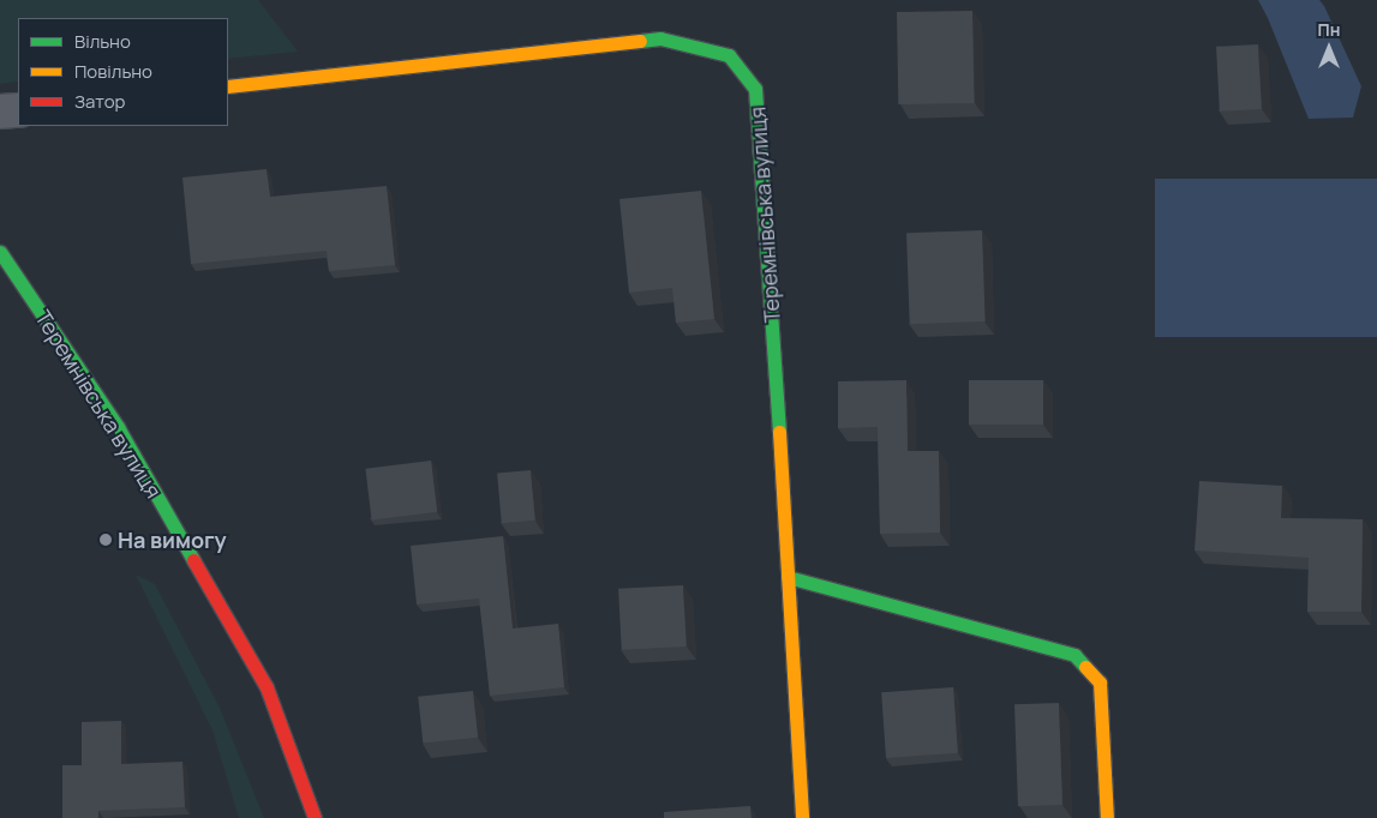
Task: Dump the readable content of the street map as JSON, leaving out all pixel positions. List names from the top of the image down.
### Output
{
  "streets": {
    "street": ["Теремнівська вулиця"]
  },
  "places": ["На вимогу"],
  "legend": ["Вільно", "Повільно", "Затор"],
  "north": "top"
}
